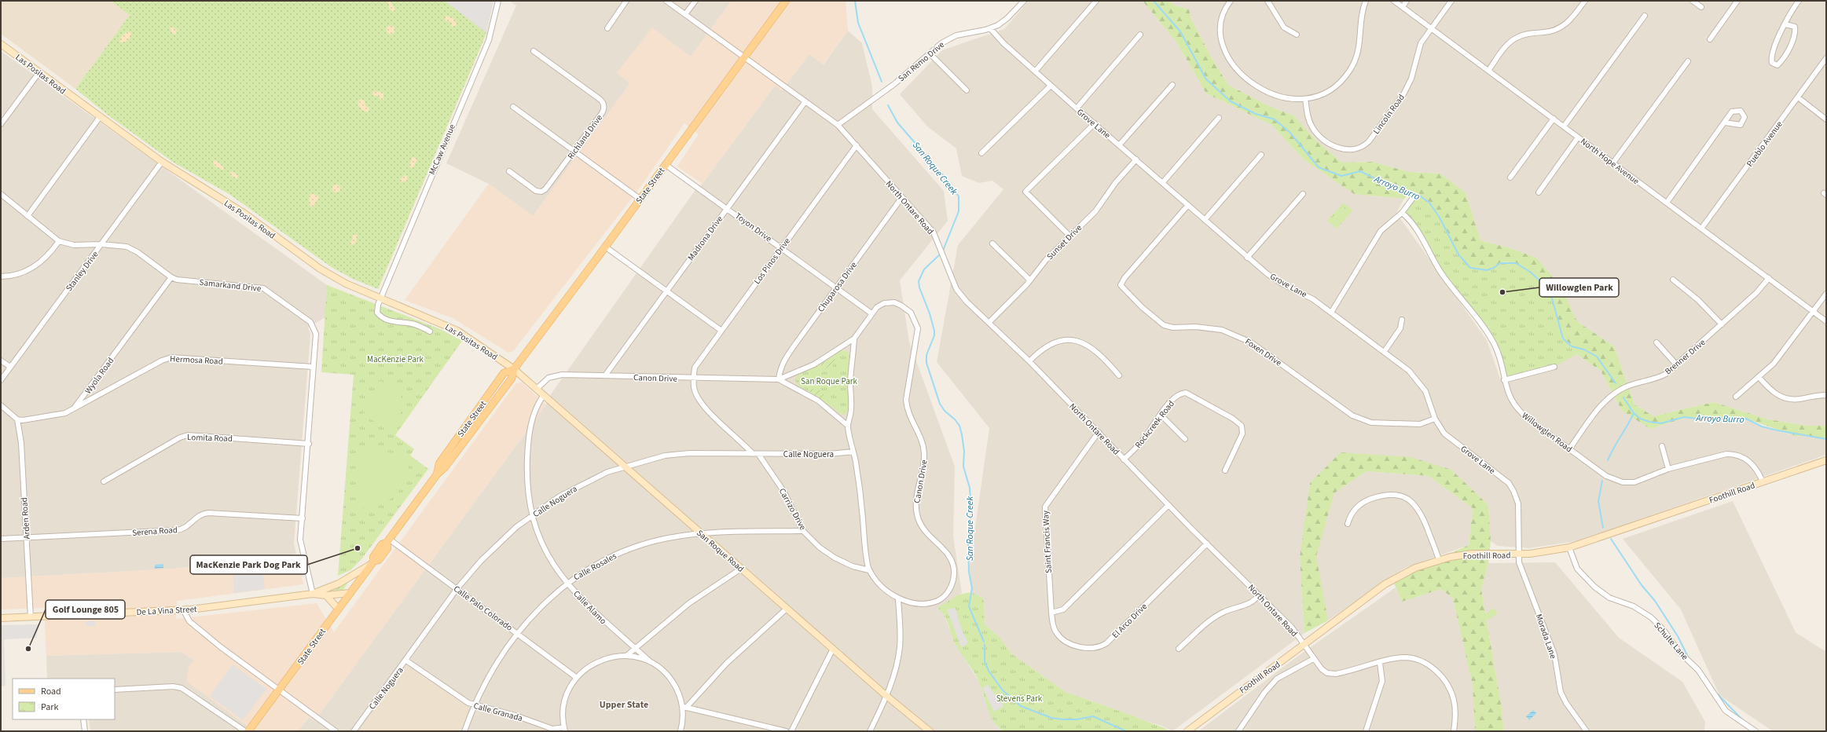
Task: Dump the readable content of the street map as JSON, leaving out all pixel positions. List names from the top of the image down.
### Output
{
  "streets": {
    "main road": [
      "Las Positas Road",
      "State Street",
      "Foothill Road",
      "San Roque Road",
      "De La Vina Street"
    ],
    "street": [
      "San Remo Drive",
      "Lincoln Road",
      "Grove Lane",
      "Richland Drive",
      "Pueblo Avenue",
      "McCaw Avenue",
      "North Hope Avenue",
      "North Ontare Road",
      "Toyon Drive",
      "Madrona Drive",
      "Sunset Drive",
      "Los Pinos Drive",
      "Stanley Drive",
      "Samarkand Drive",
      "Chuparosa Drive",
      "Foxen Drive",
      "Brenner Drive",
      "Hermosa Road",
      "Wyola Road",
      "Canon Drive",
      "Rockcreek Road",
      "Willowglen Road",
      "Lomita Road",
      "Calle Noguera",
      "Carrizo Drive",
      "Arden Road",
      "Serena Road",
      "Saint Francis Way",
      "Calle Rosales",
      "Calle Alamo",
      "Calle Palo Colorado",
      "El Arco Drive",
      "Morada Lane",
      "Schulte Lane",
      "Calle Granada"
    ]
  },
  "crossings": [
    ["San Remo Drive", "Grove Lane"],
    ["San Remo Drive", "North Ontare Road"],
    ["Las Positas Road", "McCaw Avenue"],
    ["Las Positas Road", "State Street"],
    ["Las Positas Road", "Stanley Drive"],
    ["Las Positas Road", "San Roque Road"],
    ["Lincoln Road", "North Hope Avenue"],
    ["Grove Lane", "Sunset Drive"],
    ["Grove Lane", "Foxen Drive"],
    ["Grove Lane", "Foothill Road"],
    ["Grove Lane", "Morada Lane"],
    ["Pueblo Avenue", "North Hope Avenue"],
    ["North Hope Avenue", "Brenner Drive"],
    ["State Street", "North Ontare Road"],
    ["State Street", "Toyon Drive"],
    ["State Street", "San Roque Road"],
    ["State Street", "Calle Palo Colorado"],
    ["State Street", "De La Vina Street"],
    ["North Ontare Road", "Madrona Drive"],
    ["North Ontare Road", "Sunset Drive"],
    ["North Ontare Road", "Los Pinos Drive"],
    ["North Ontare Road", "Chuparosa Drive"],
    ["North Ontare Road", "Rockcreek Road"],
    ["North Ontare Road", "Foothill Road"],
    ["North Ontare Road", "Saint Francis Way"],
    ["North Ontare Road", "El Arco Drive"],
    ["Toyon Drive", "Madrona Drive"],
    ["Toyon Drive", "Los Pinos Drive"],
    ["Toyon Drive", "Chuparosa Drive"],
    ["Toyon Drive", "Canon Drive"],
    ["Madrona Drive", "Canon Drive"],
    ["Los Pinos Drive", "Canon Drive"],
    ["Stanley Drive", "Samarkand Drive"],
    ["Samarkand Drive", "Hermosa Road"],
    ["Samarkand Drive", "Wyola Road"],
    ["Samarkand Drive", "Lomita Road"],
    ["Samarkand Drive", "Serena Road"],
    ["Samarkand Drive", "De La Vina Street"],
    ["Chuparosa Drive", "Canon Drive"],
    ["Brenner Drive", "Willowglen Road"],
    ["Hermosa Road", "Wyola Road"],
    ["Canon Drive", "Calle Noguera"],
    ["Canon Drive", "Carrizo Drive"],
    ["Canon Drive", "San Roque Road"],
    ["Willowglen Road", "Foothill Road"],
    ["Calle Noguera", "Carrizo Drive"],
    ["Calle Noguera", "San Roque Road"],
    ["Calle Noguera", "Calle Alamo"],
    ["Calle Noguera", "Calle Palo Colorado"],
    ["Calle Noguera", "Calle Granada"],
    ["Foothill Road", "Morada Lane"],
    ["Foothill Road", "Schulte Lane"],
    ["Carrizo Drive", "Calle Rosales"],
    ["Arden Road", "Serena Road"],
    ["Arden Road", "De La Vina Street"],
    ["Saint Francis Way", "El Arco Drive"],
    ["San Roque Road", "Calle Rosales"],
    ["San Roque Road", "Calle Alamo"],
    ["Calle Rosales", "Calle Alamo"],
    ["Calle Rosales", "Calle Palo Colorado"],
    ["Calle Rosales", "Calle Granada"]
  ],
  "districts": ["Upper State"],
  "water": ["San Roque Creek", "Arroyo Burro"],
  "parks": ["MacKenzie Park", "San Roque Park", "Stevens Park"],
  "places": ["Willowglen Park", "MacKenzie Park Dog Park", "Golf Lounge 805"],
  "legend": ["Road", "Park"]
}
